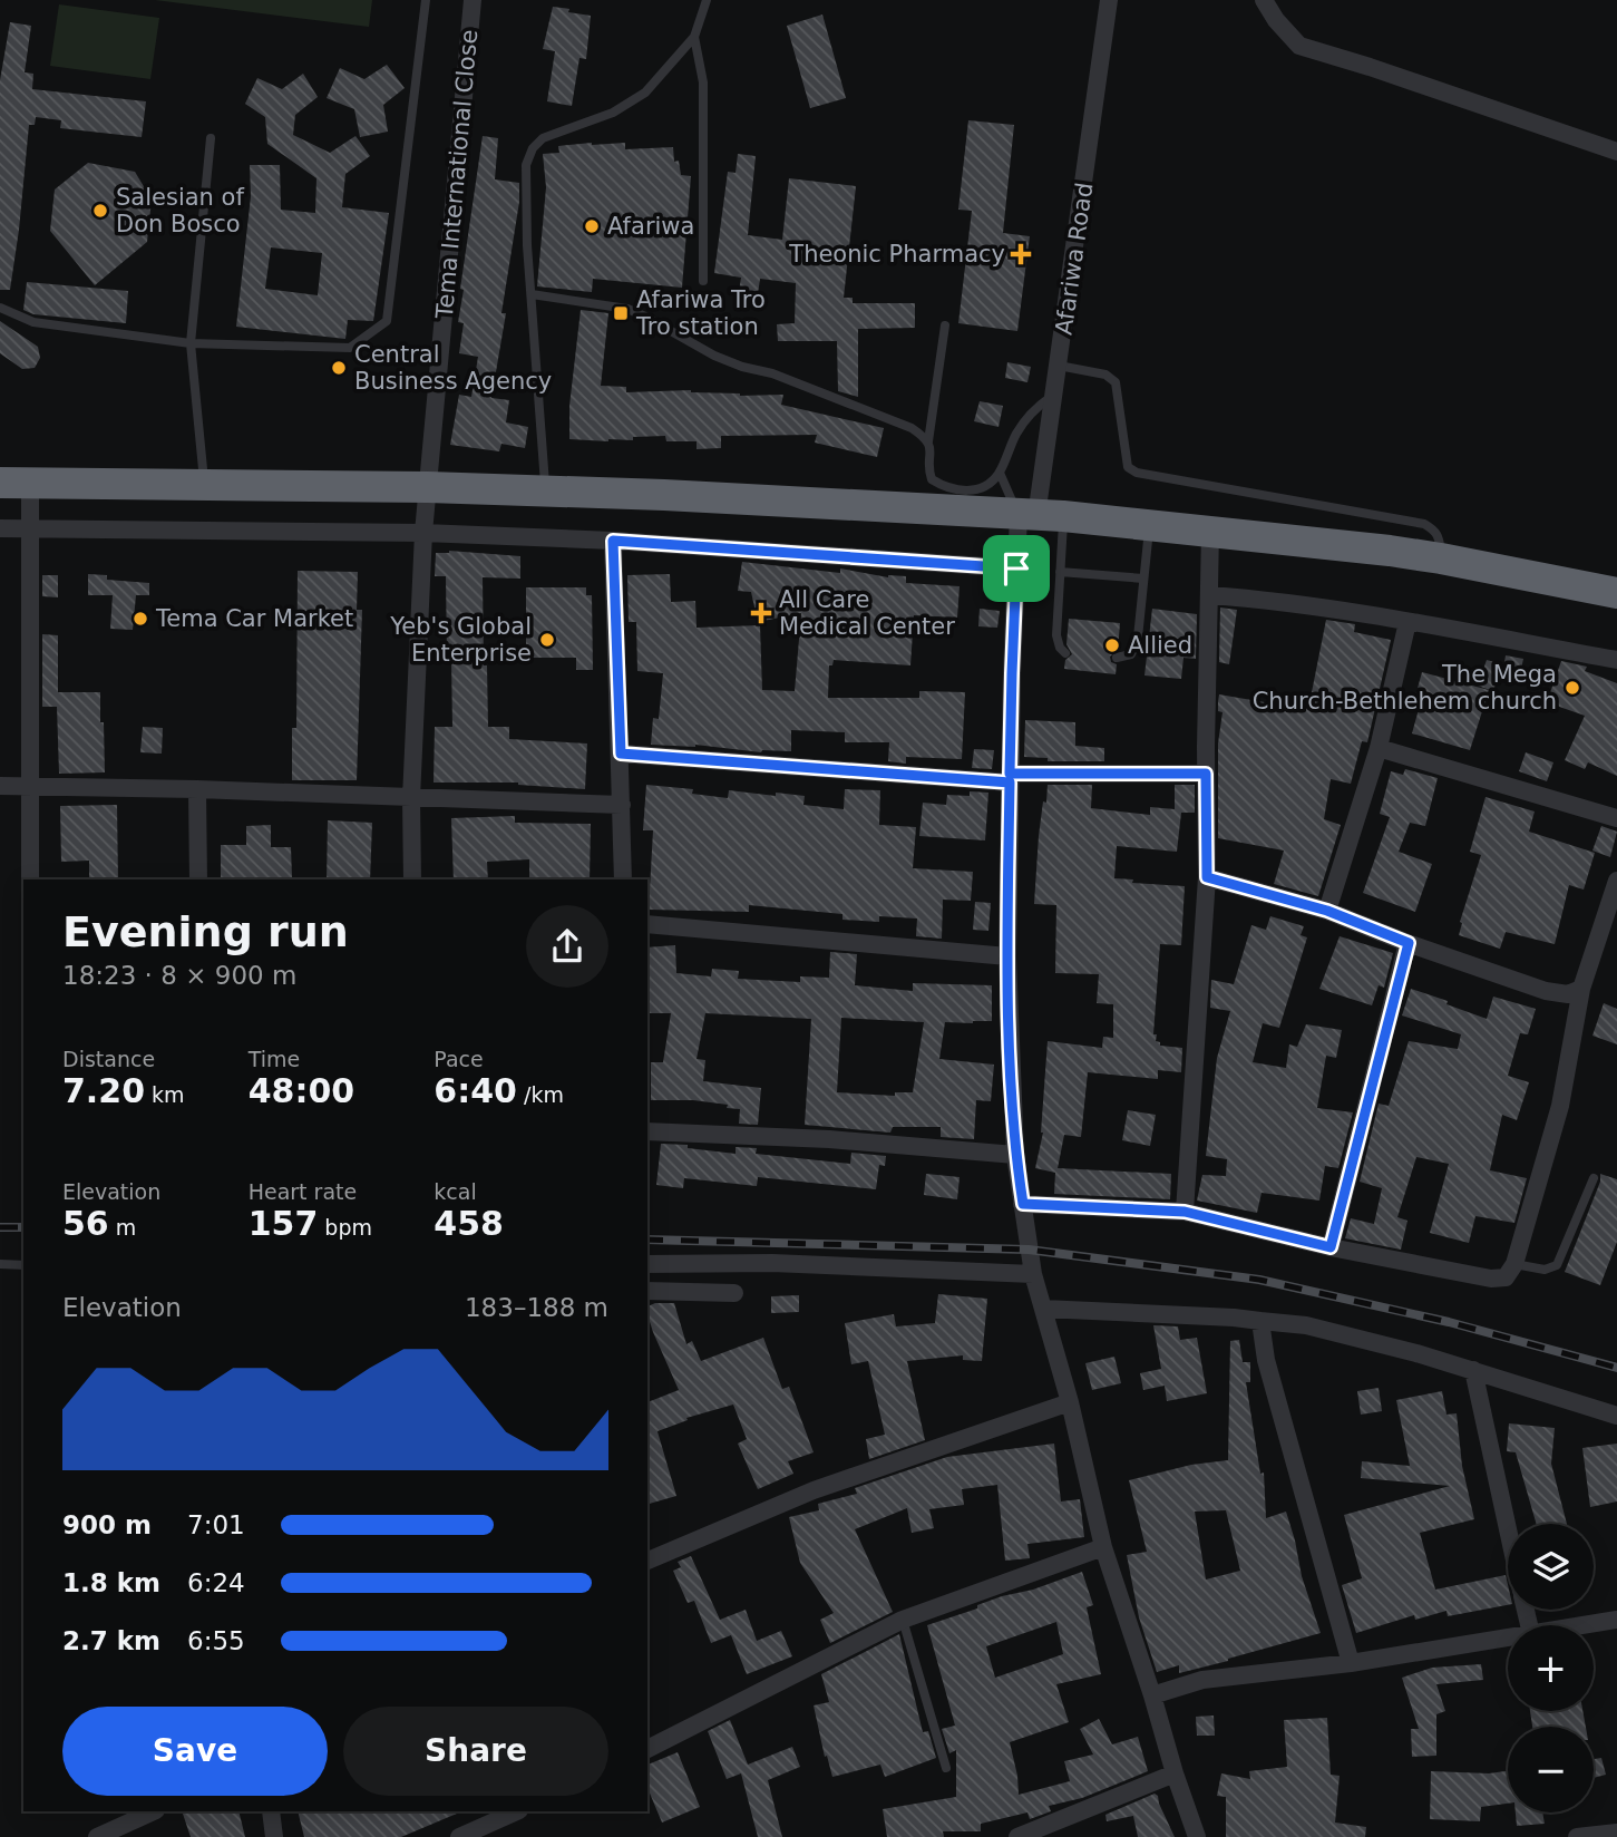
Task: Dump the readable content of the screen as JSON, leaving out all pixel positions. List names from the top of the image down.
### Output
{
  "streets": {
    "street": ["Tema International Close", "Afariwa Road"]
  },
  "places": {
    "other": [
      "Salesian of Don Bosco",
      "Afariwa",
      "Central Business Agency",
      "Tema Car Market",
      "Yeb's Global Enterprise",
      "Allied",
      "The Mega Church-Bethlehem church"
    ],
    "health": ["Theonic Pharmacy", "All Care Medical Center"],
    "transit": ["Afariwa Tro Tro station"]
  },
  "page": {
    "heading": ["Evening run", "18:23 · 8 × 900 m"],
    "stats": [
      ["Distance", "7.20 km"],
      ["Time", "48:00"],
      ["Pace", "6:40 /km"],
      ["Elevation", "56 m"],
      ["Heart rate", "157 bpm"],
      ["kcal", "458"]
    ],
    "chart": ["Elevation", "183–188 m"],
    "list": [
      {
        "name": "900 m",
        "note": "7:01"
      },
      {
        "name": "1.8 km",
        "note": "6:24"
      },
      {
        "name": "2.7 km",
        "note": "6:55"
      }
    ],
    "map_buttons": ["+", "−"],
    "buttons": ["Save", "Share"]
  }
}
